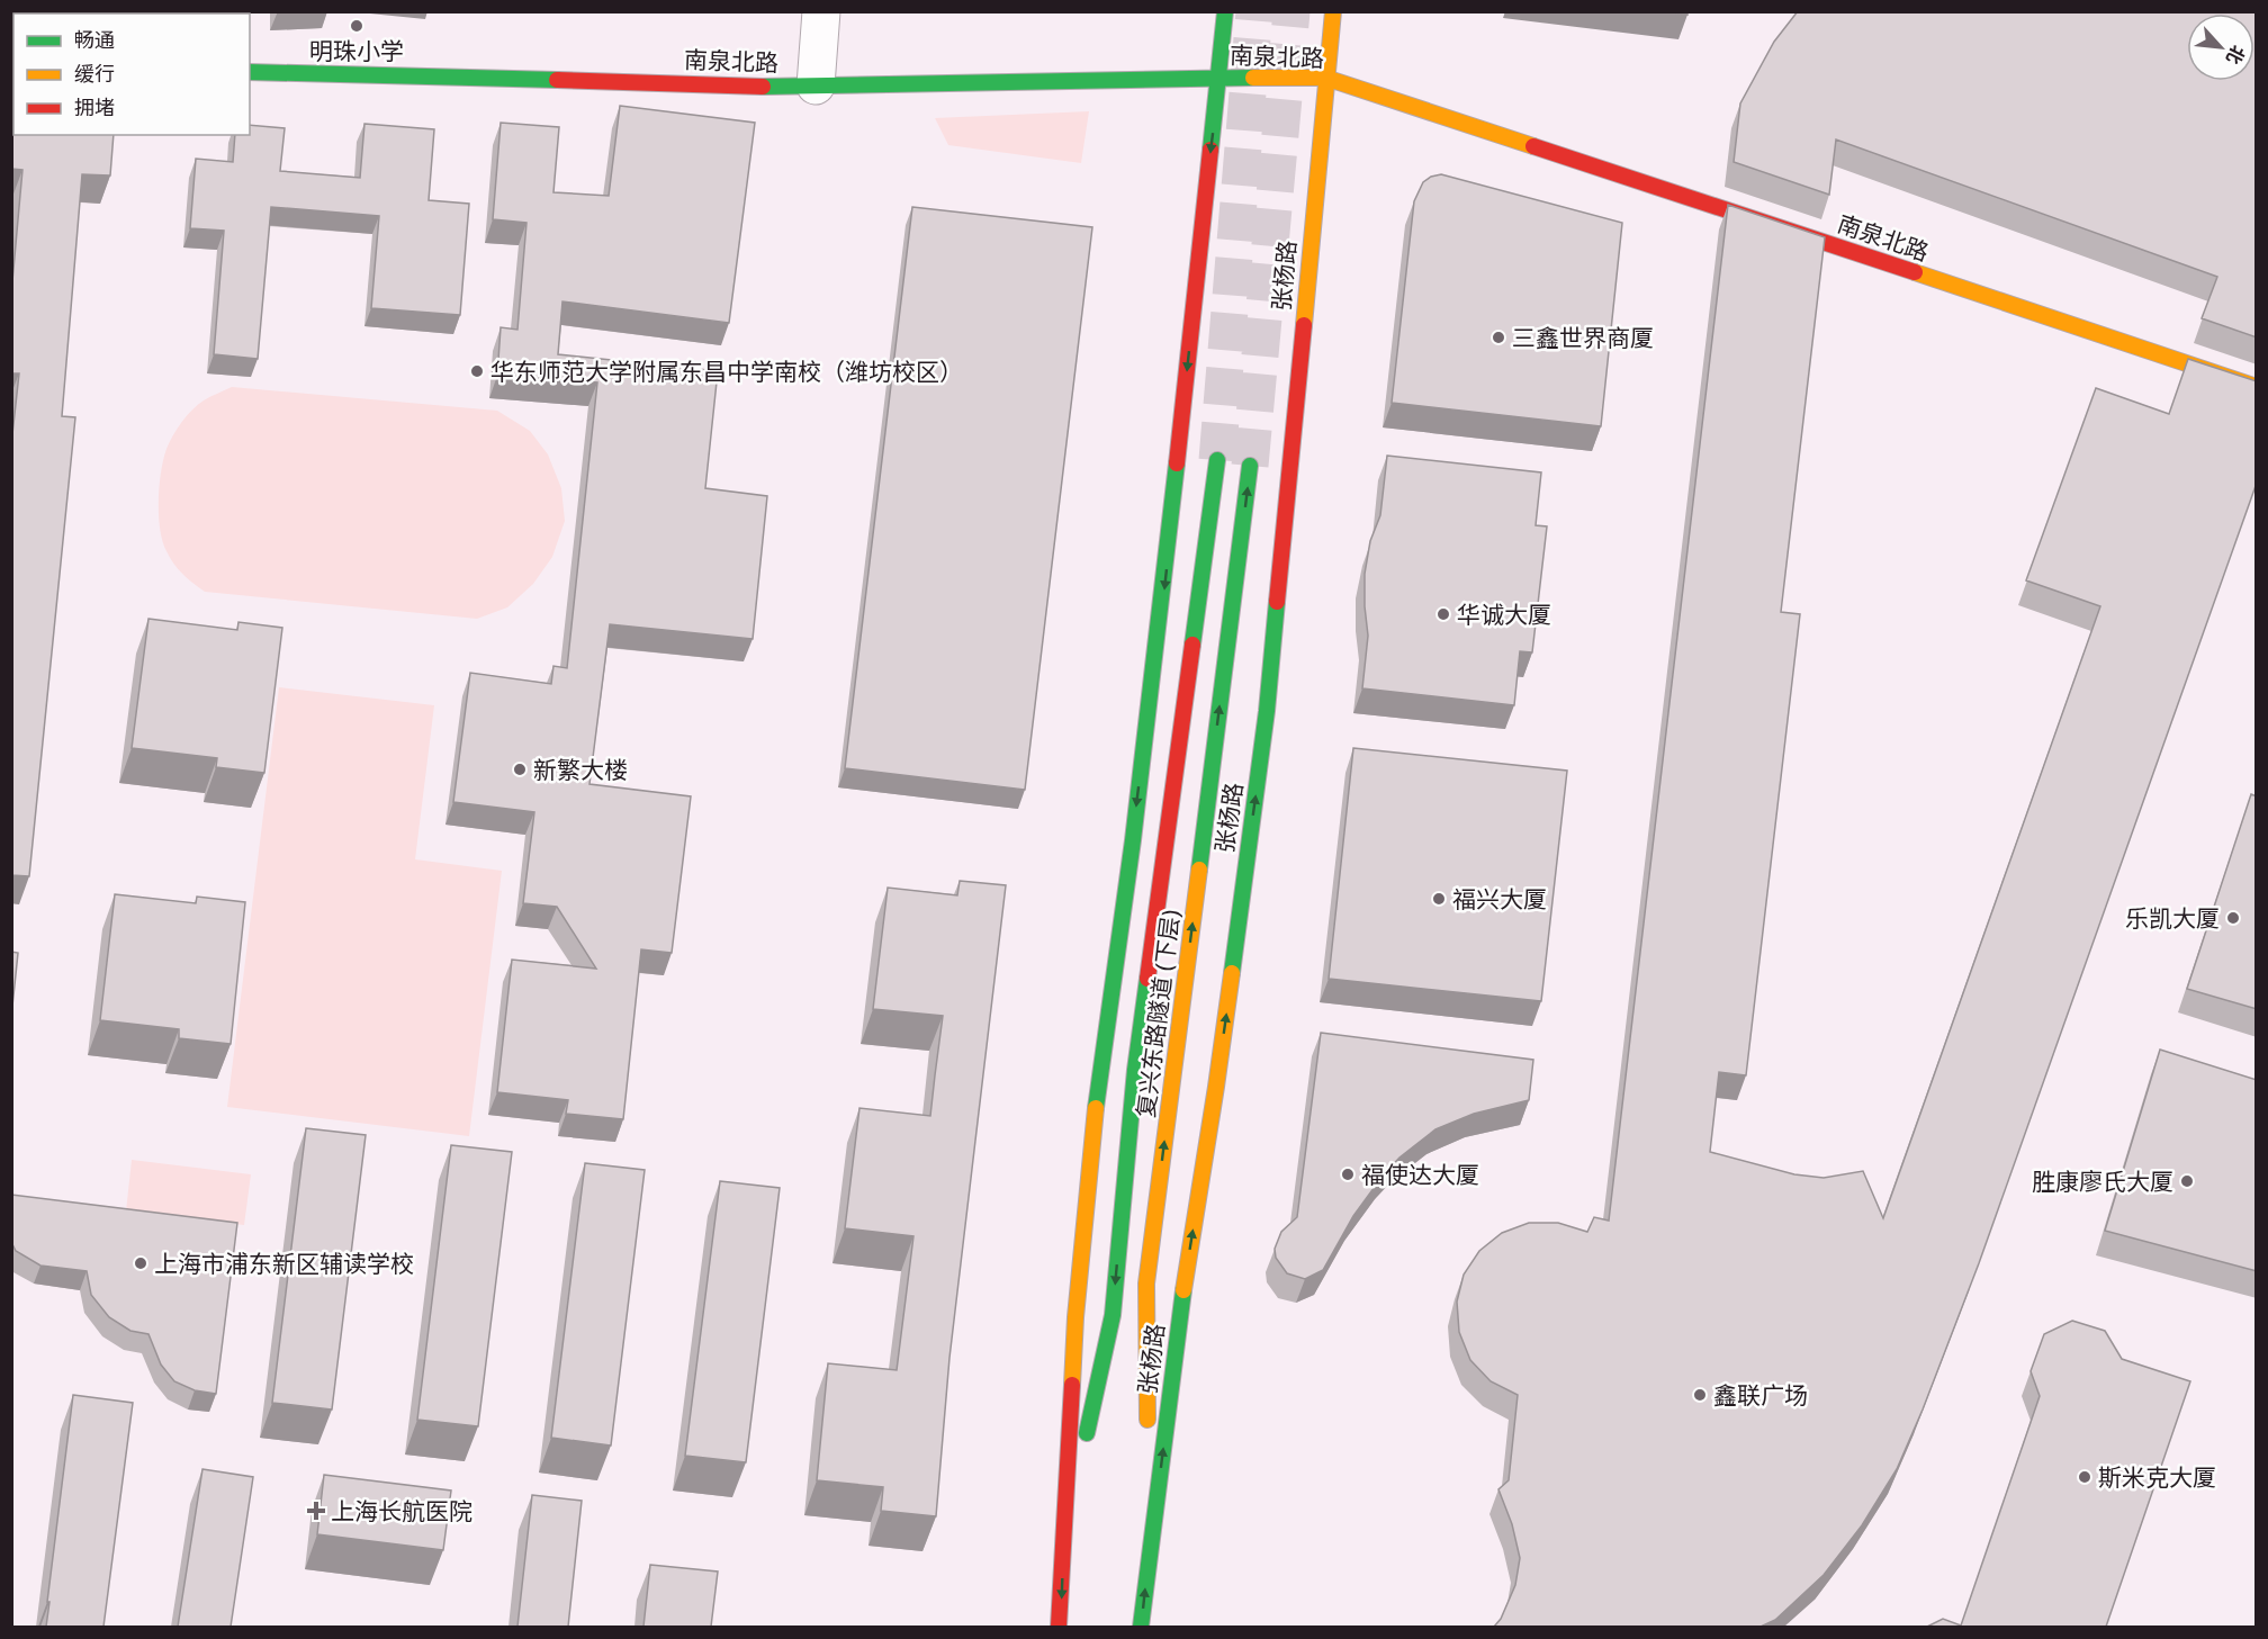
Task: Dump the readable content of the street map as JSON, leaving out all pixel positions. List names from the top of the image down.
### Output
{
  "streets": {
    "main road": ["南泉北路", "张杨路", "复兴东路隧道 (下层)"]
  },
  "crossings": [
    ["南泉北路", "张杨路"],
    ["张杨路", "复兴东路隧道 (下层)"]
  ],
  "places": {
    "other": [
      "明珠小学",
      "三鑫世界商厦",
      "华东师范大学附属东昌中学南校（潍坊校区）",
      "华诚大厦",
      "新繁大楼",
      "福兴大厦",
      "乐凯大厦",
      "福使达大厦",
      "胜康廖氏大厦",
      "上海市浦东新区辅读学校",
      "鑫联广场",
      "斯米克大厦"
    ],
    "health": ["上海长航医院"]
  },
  "legend": ["畅通", "缓行", "拥堵"],
  "north": "bottom right"
}
